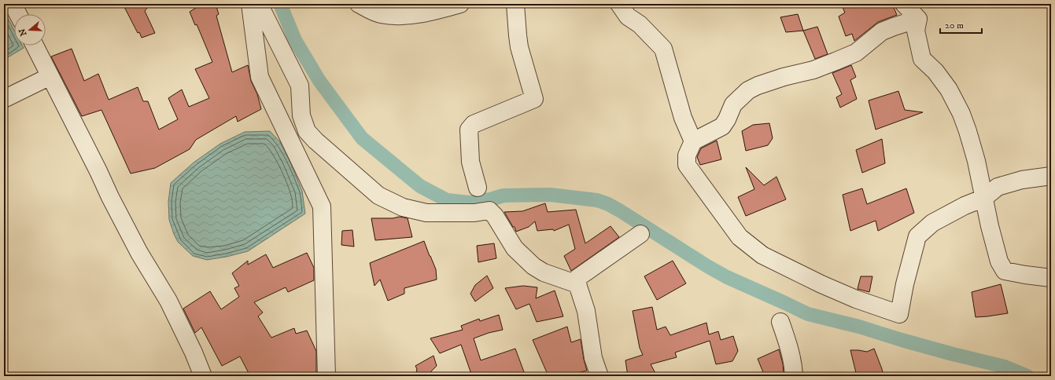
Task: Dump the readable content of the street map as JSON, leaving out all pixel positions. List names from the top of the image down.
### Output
{
  "scale_bar": "20 m",
  "north": "left"
}
